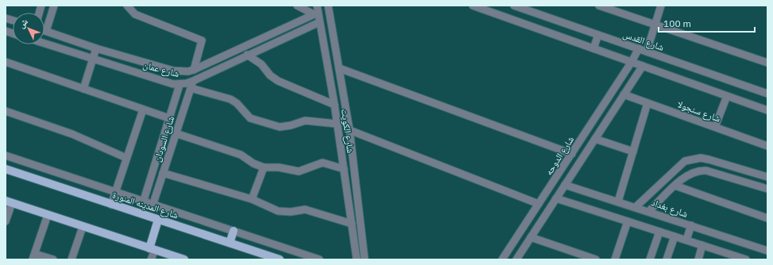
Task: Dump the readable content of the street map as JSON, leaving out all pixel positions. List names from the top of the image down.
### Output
{
  "streets": {
    "main road": ["شارع المدينه المنورة"],
    "street": [
      "شارع القدس",
      "شارع عمان",
      "شارع سنجولا",
      "شارع الكويت",
      "شارع السودان",
      "شارع الدوحه",
      "شارع بغداد"
    ]
  },
  "crossings": [
    ["شارع القدس", "شارع الدوحه"],
    ["شارع عمان", "شارع الكويت"],
    ["شارع عمان", "شارع السودان"],
    ["شارع الدوحه", "شارع بغداد"]
  ],
  "scale_bar": "100 m",
  "north": "top left"
}
